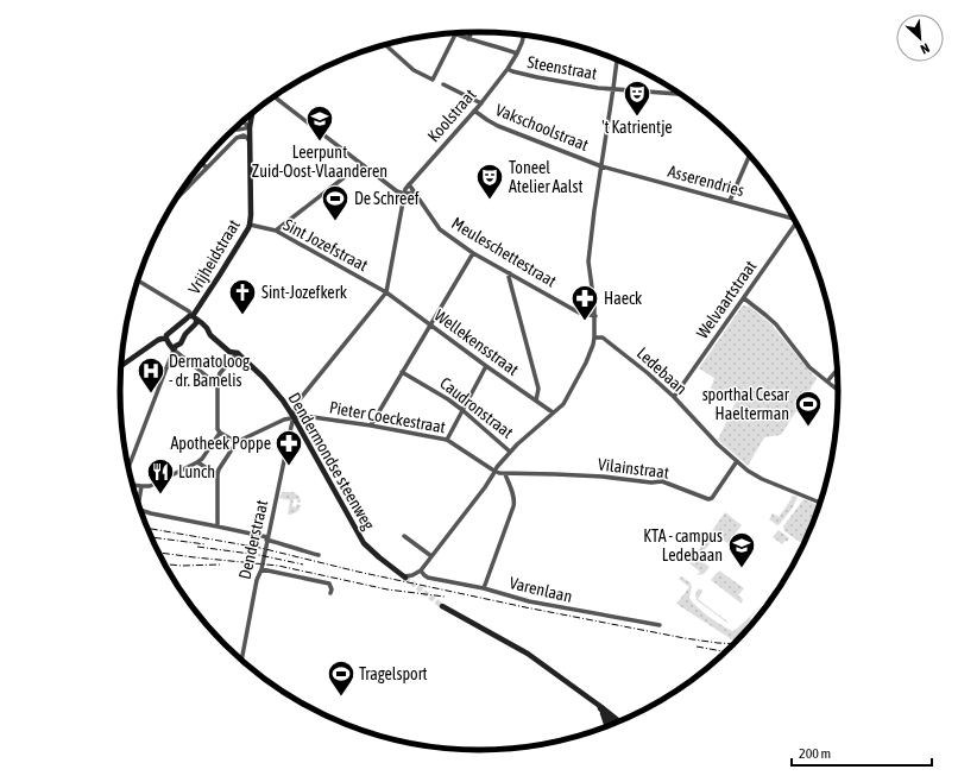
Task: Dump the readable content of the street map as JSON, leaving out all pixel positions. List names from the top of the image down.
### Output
{
  "streets": {
    "street": [
      "Steenstraat",
      "Koolstraat",
      "Vakschoolstraat",
      "Asserendries",
      "Sint Jozefstraat",
      "Meuleschettestraat",
      "Vrijheidstraat",
      "Welvaartstraat",
      "Wellekensstraat",
      "Ledebaan",
      "Caudronstraat",
      "Pieter Coeckestraat",
      "Dendermondse steenweg",
      "Vilainstraat",
      "Denderstraat",
      "Varenlaan"
    ]
  },
  "crossings": [
    ["Steenstraat", "Koolstraat"],
    ["Koolstraat", "Vakschoolstraat"],
    ["Koolstraat", "Sint Jozefstraat"],
    ["Koolstraat", "Meuleschettestraat"],
    ["Koolstraat", "Wellekensstraat"],
    ["Koolstraat", "Denderstraat"],
    ["Vakschoolstraat", "Asserendries"],
    ["Sint Jozefstraat", "Vrijheidstraat"],
    ["Sint Jozefstraat", "Wellekensstraat"],
    ["Sint Jozefstraat", "Denderstraat"],
    ["Vrijheidstraat", "Dendermondse steenweg"],
    ["Welvaartstraat", "Ledebaan"],
    ["Wellekensstraat", "Denderstraat"],
    ["Ledebaan", "Vilainstraat"],
    ["Pieter Coeckestraat", "Dendermondse steenweg"],
    ["Pieter Coeckestraat", "Vilainstraat"],
    ["Pieter Coeckestraat", "Denderstraat"],
    ["Dendermondse steenweg", "Denderstraat"]
  ],
  "places": {
    "theatre": ["'t Katrientje", "Toneel Atelier Aalst"],
    "school or university": ["Leerpunt Zuid-Oost-Vlaanderen", "KTA - campus Ledebaan"],
    "sports": ["De Schreef", "sporthal Cesar Haelterman", "Tragelsport"],
    "church": ["Sint-Jozefkerk"],
    "pharmacy": ["Haeck", "Apotheek Poppe"],
    "hospital": ["Dermatoloog - dr. Bamelis"],
    "restaurant": ["Lunch"]
  },
  "scale_bar": "200 m",
  "north": "bottom right"
}
